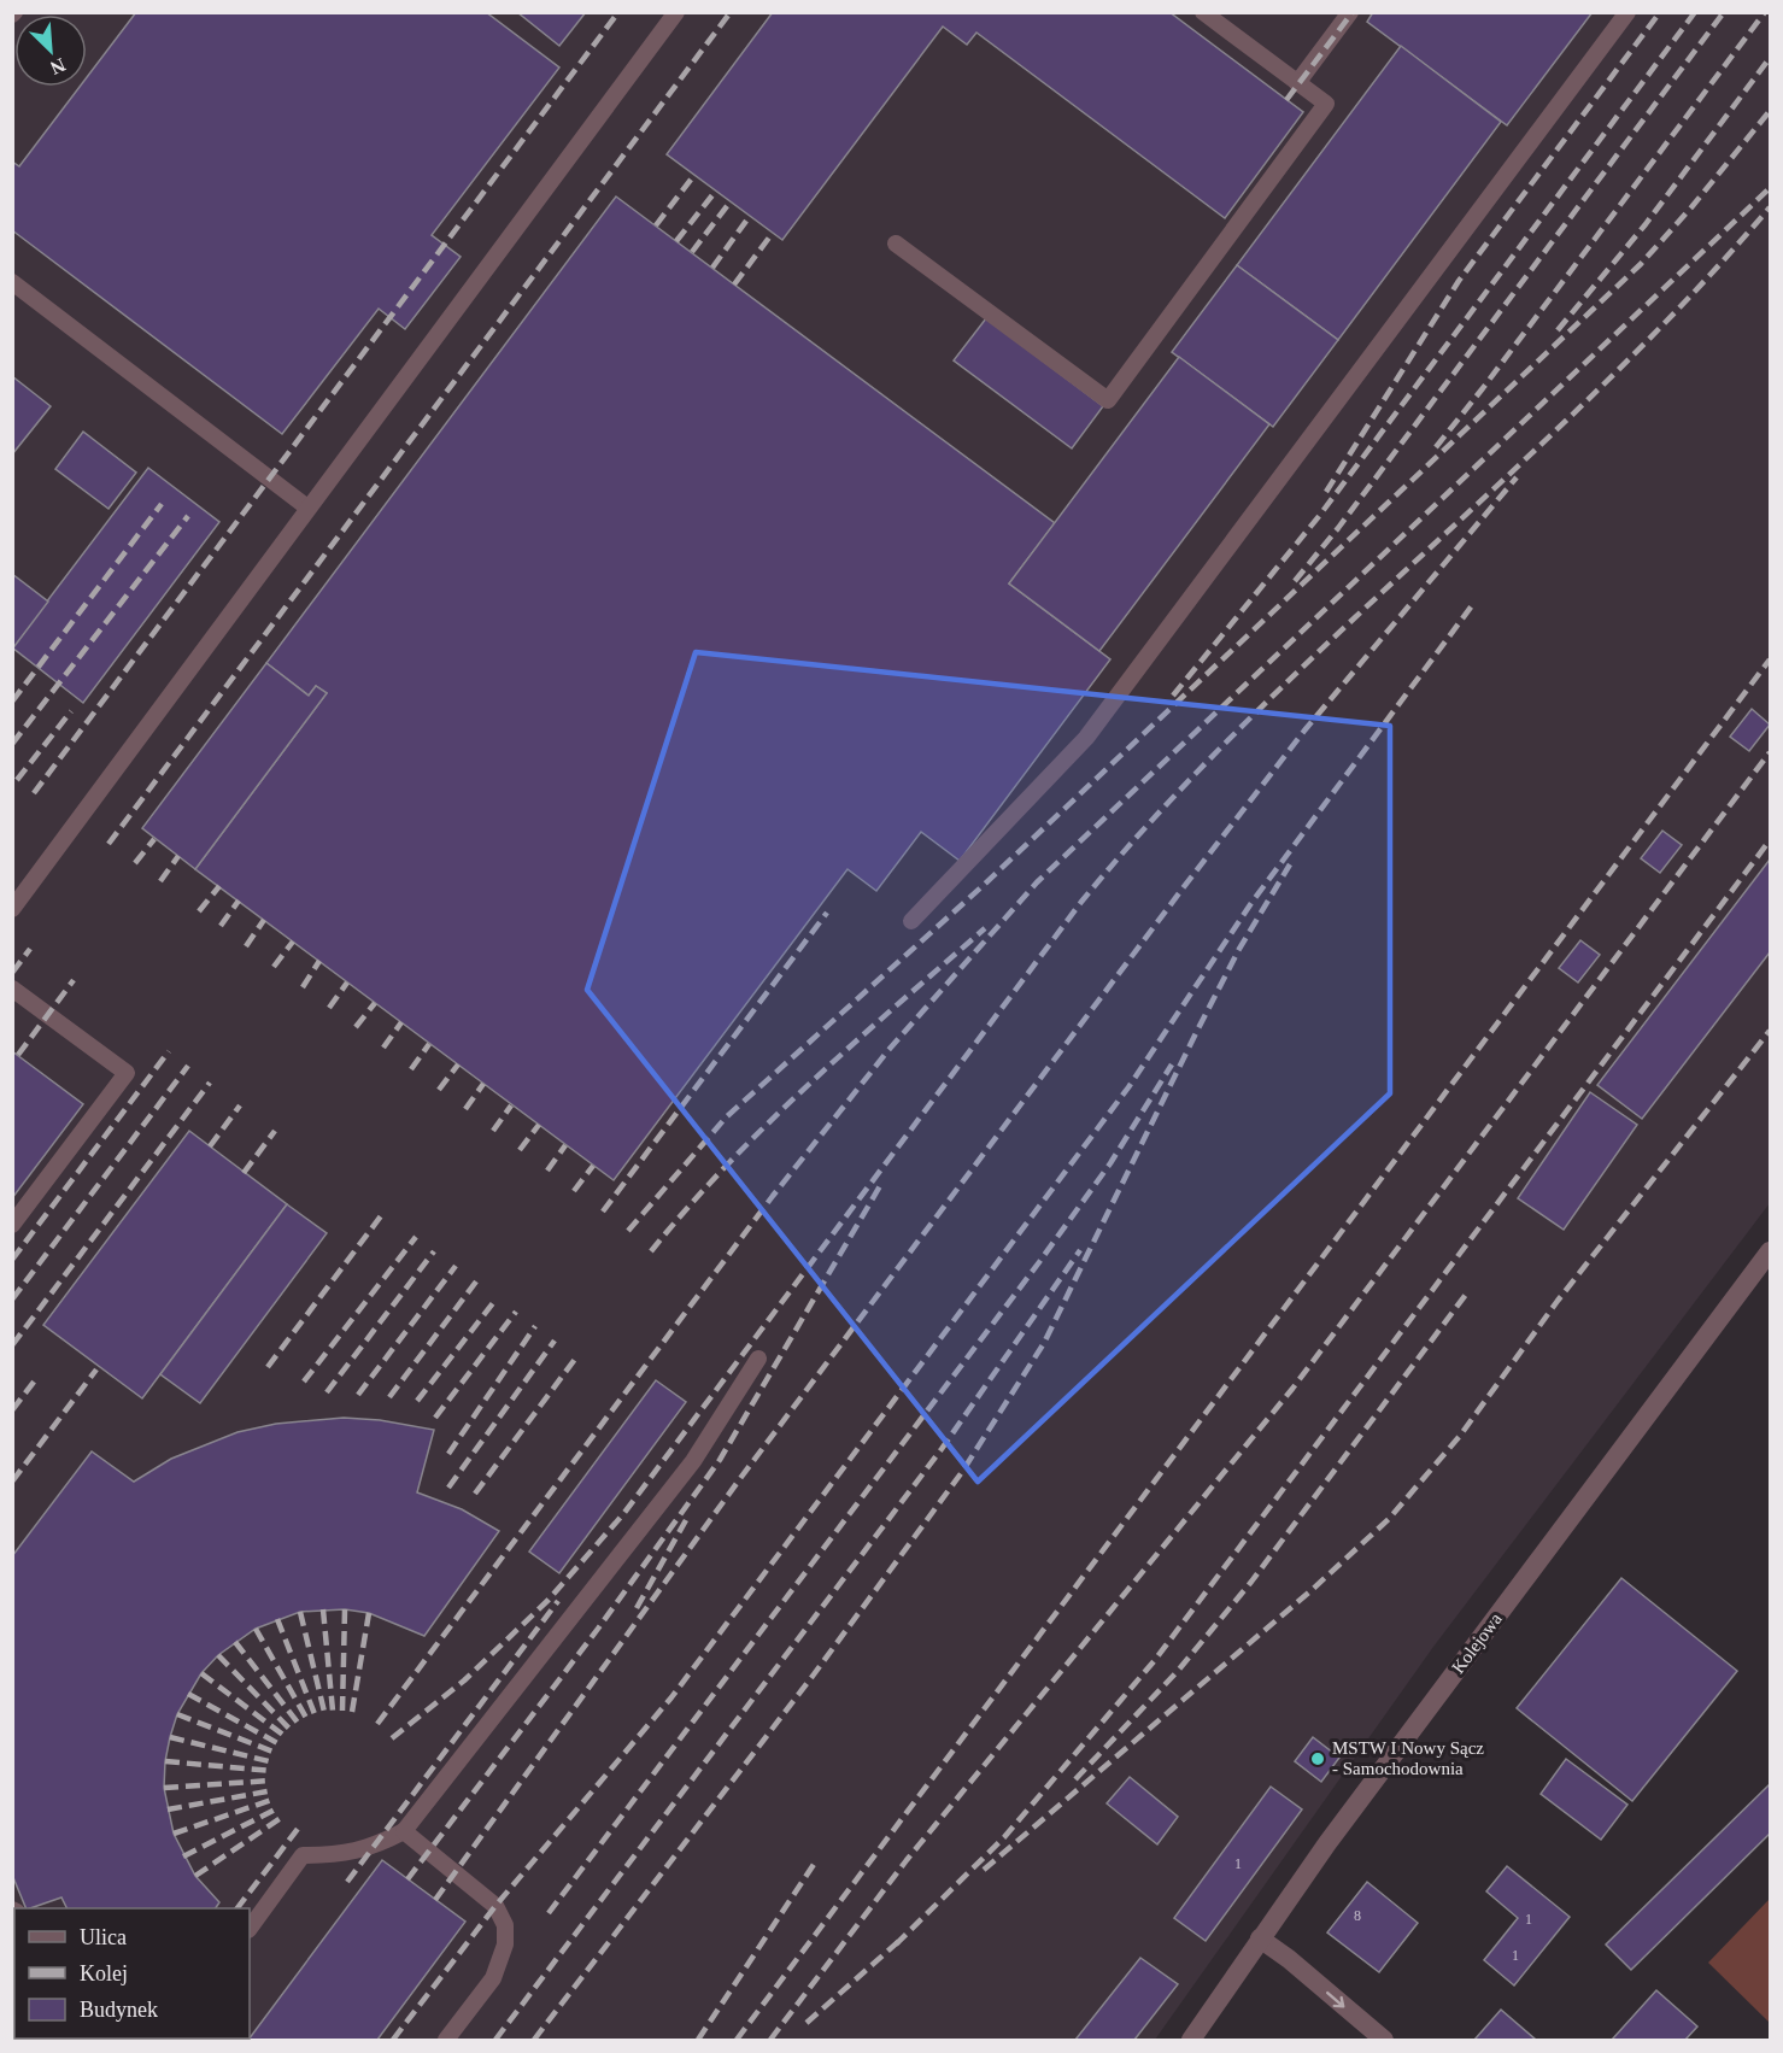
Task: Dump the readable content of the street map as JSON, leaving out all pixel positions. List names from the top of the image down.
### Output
{
  "streets": {
    "street": ["Kolejowa"]
  },
  "places": ["MSTW I Nowy Sącz - Samochodownia"],
  "house_numbers": [
    "1",
    "8",
    "1",
    "1"
  ],
  "legend": ["Ulica", "Kolej", "Budynek"],
  "north": "bottom right"
}
